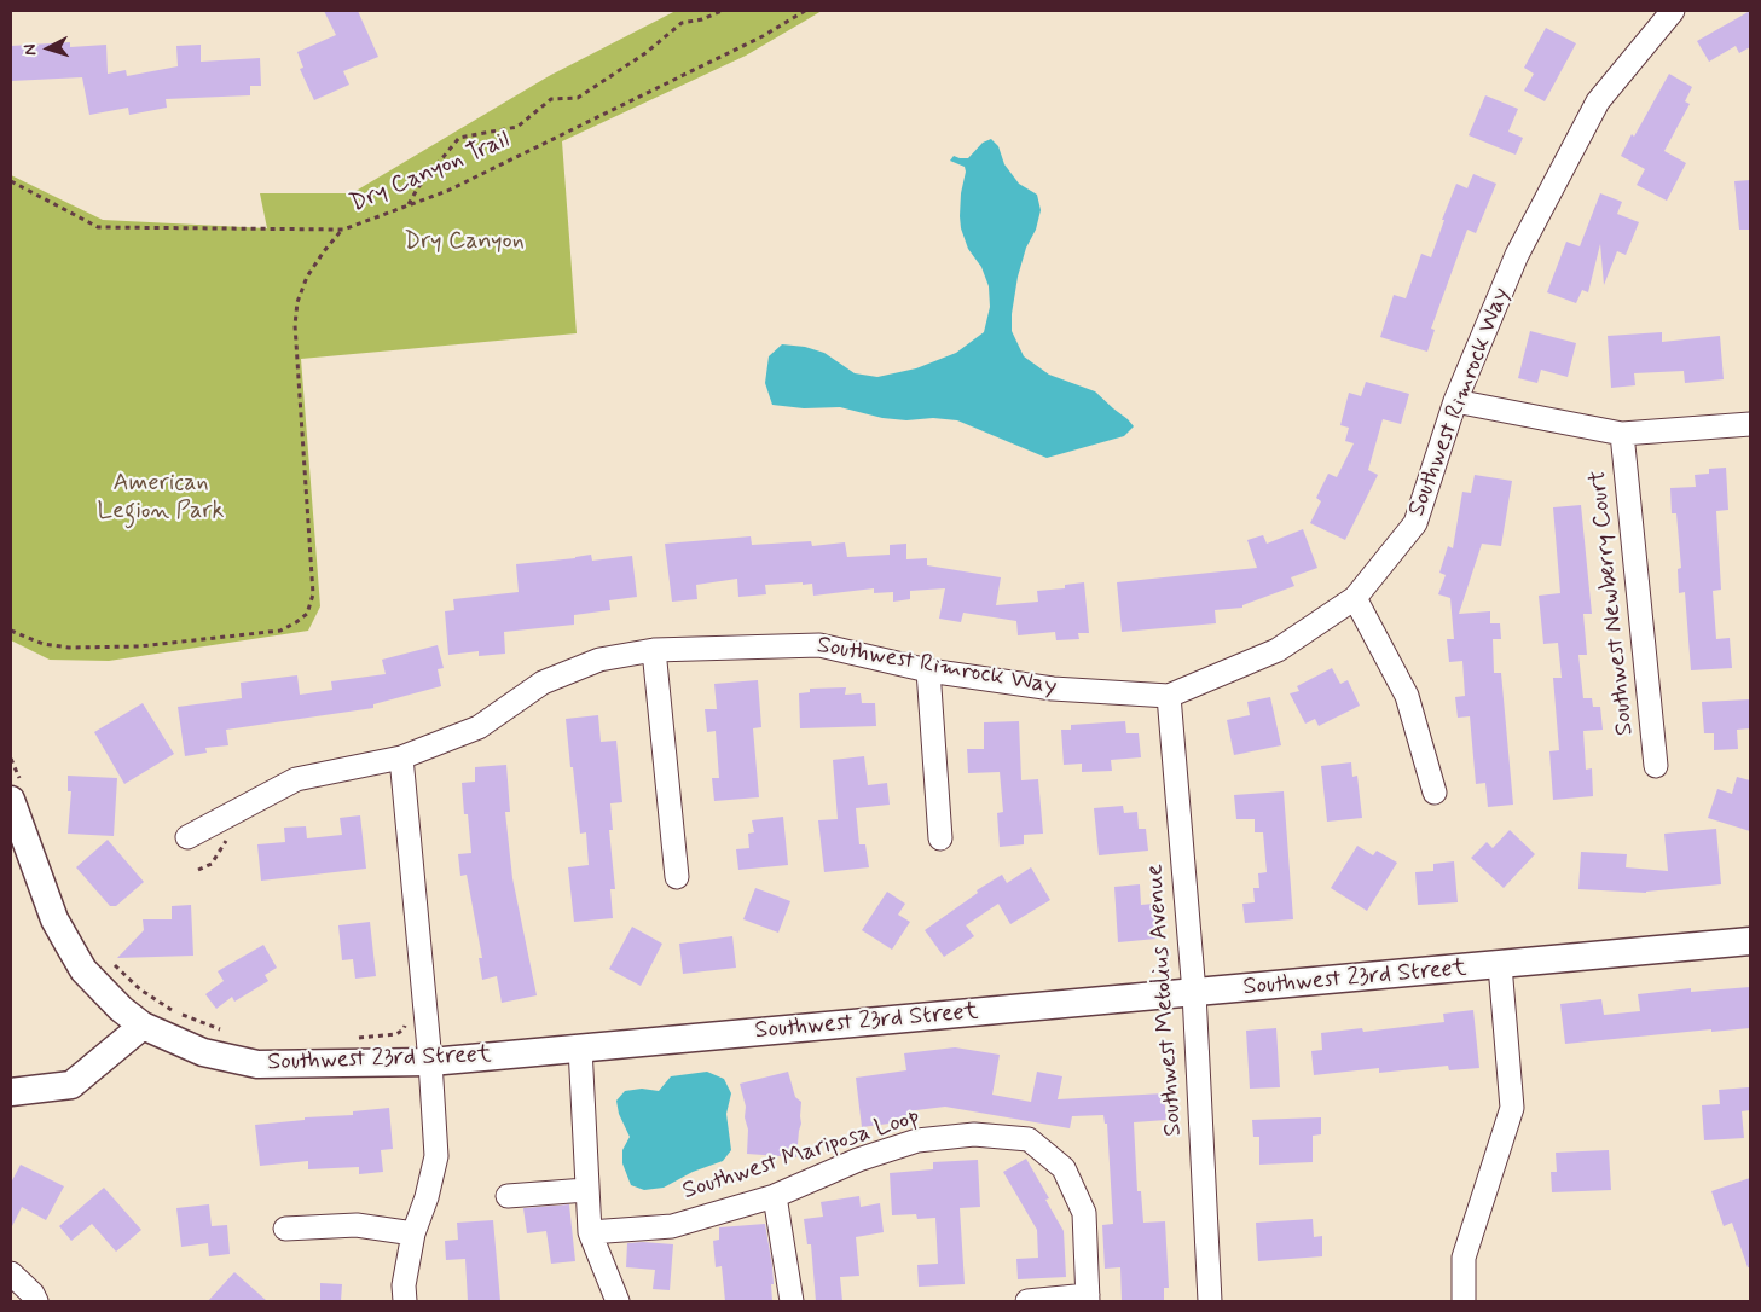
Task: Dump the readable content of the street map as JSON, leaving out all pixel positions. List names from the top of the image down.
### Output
{
  "streets": {
    "street": [
      "Southwest Rimrock Way",
      "Southwest Newberry Court",
      "Southwest 23rd Street",
      "Southwest Metolius Avenue",
      "Southwest Mariposa Loop"
    ],
    "path": ["Dry Canyon Trail"]
  },
  "crossings": [
    ["Southwest Rimrock Way", "Southwest Metolius Avenue"],
    ["Southwest 23rd Street", "Southwest Metolius Avenue"]
  ],
  "parks": ["Dry Canyon", "American Legion Park"],
  "north": "left"
}
